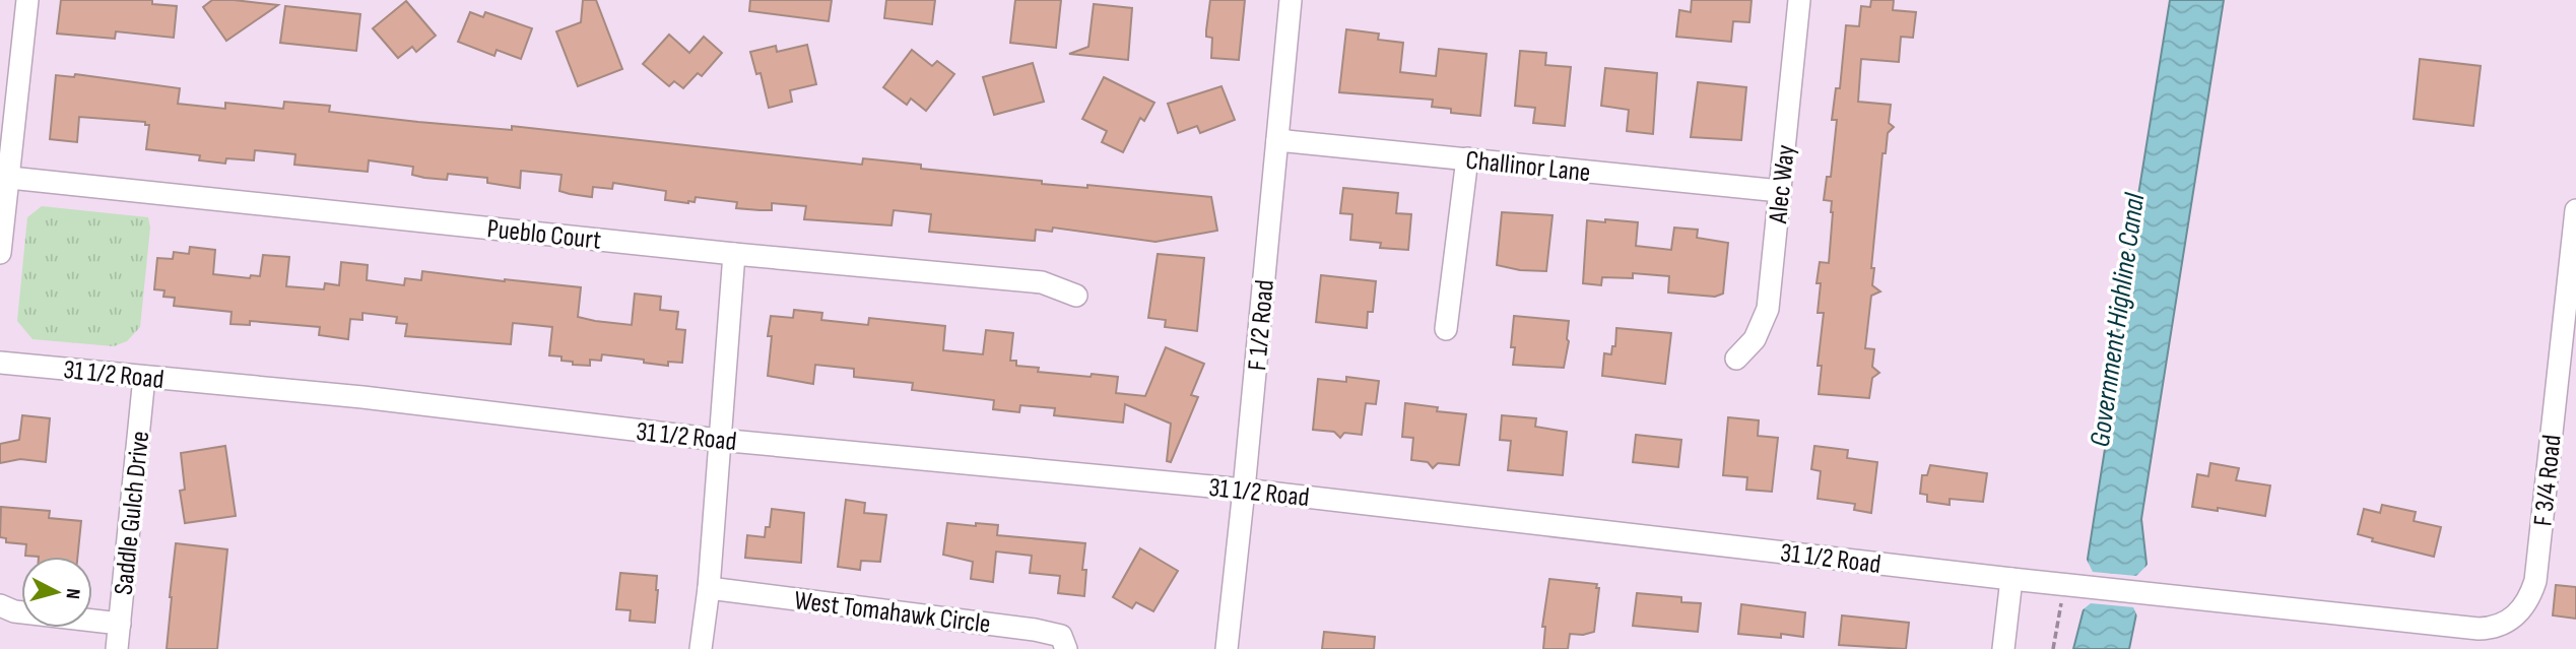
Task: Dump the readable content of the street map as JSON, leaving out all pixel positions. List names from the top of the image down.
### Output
{
  "streets": {
    "street": [
      "Challinor Lane",
      "Alec Way",
      "Pueblo Court",
      "F 1/2 Road",
      "31 1/2 Road",
      "F 3/4 Road",
      "Saddle Gulch Drive",
      "West Tomahawk Circle"
    ]
  },
  "crossings": [
    ["Challinor Lane", "Alec Way"],
    ["Challinor Lane", "F 1/2 Road"],
    ["F 1/2 Road", "31 1/2 Road"],
    ["31 1/2 Road", "F 3/4 Road"],
    ["31 1/2 Road", "Saddle Gulch Drive"]
  ],
  "water": ["Government Highline Canal"],
  "north": "right"
}
